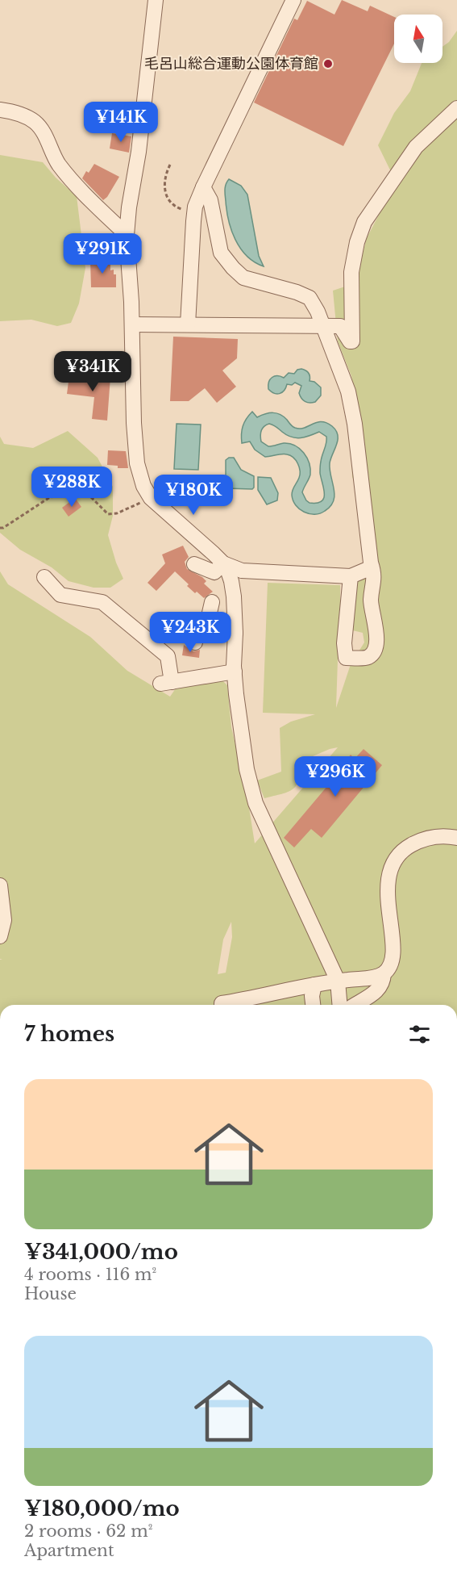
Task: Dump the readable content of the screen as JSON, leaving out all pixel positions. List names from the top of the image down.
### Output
{
  "places": ["毛呂山総合運動公園体育館"],
  "north": "top",
  "page": {
    "price": [
      "¥141K",
      "¥291K",
      "¥341K",
      "¥288K",
      "¥180K",
      "¥243K",
      "¥296K"
    ],
    "heading": "7 homes",
    "list": [
      {
        "name": "¥341,000/mo",
        "note": "4 rooms · 116 m² · House"
      },
      {
        "name": "¥180,000/mo",
        "note": "2 rooms · 62 m² · Apartment"
      }
    ]
  }
}
